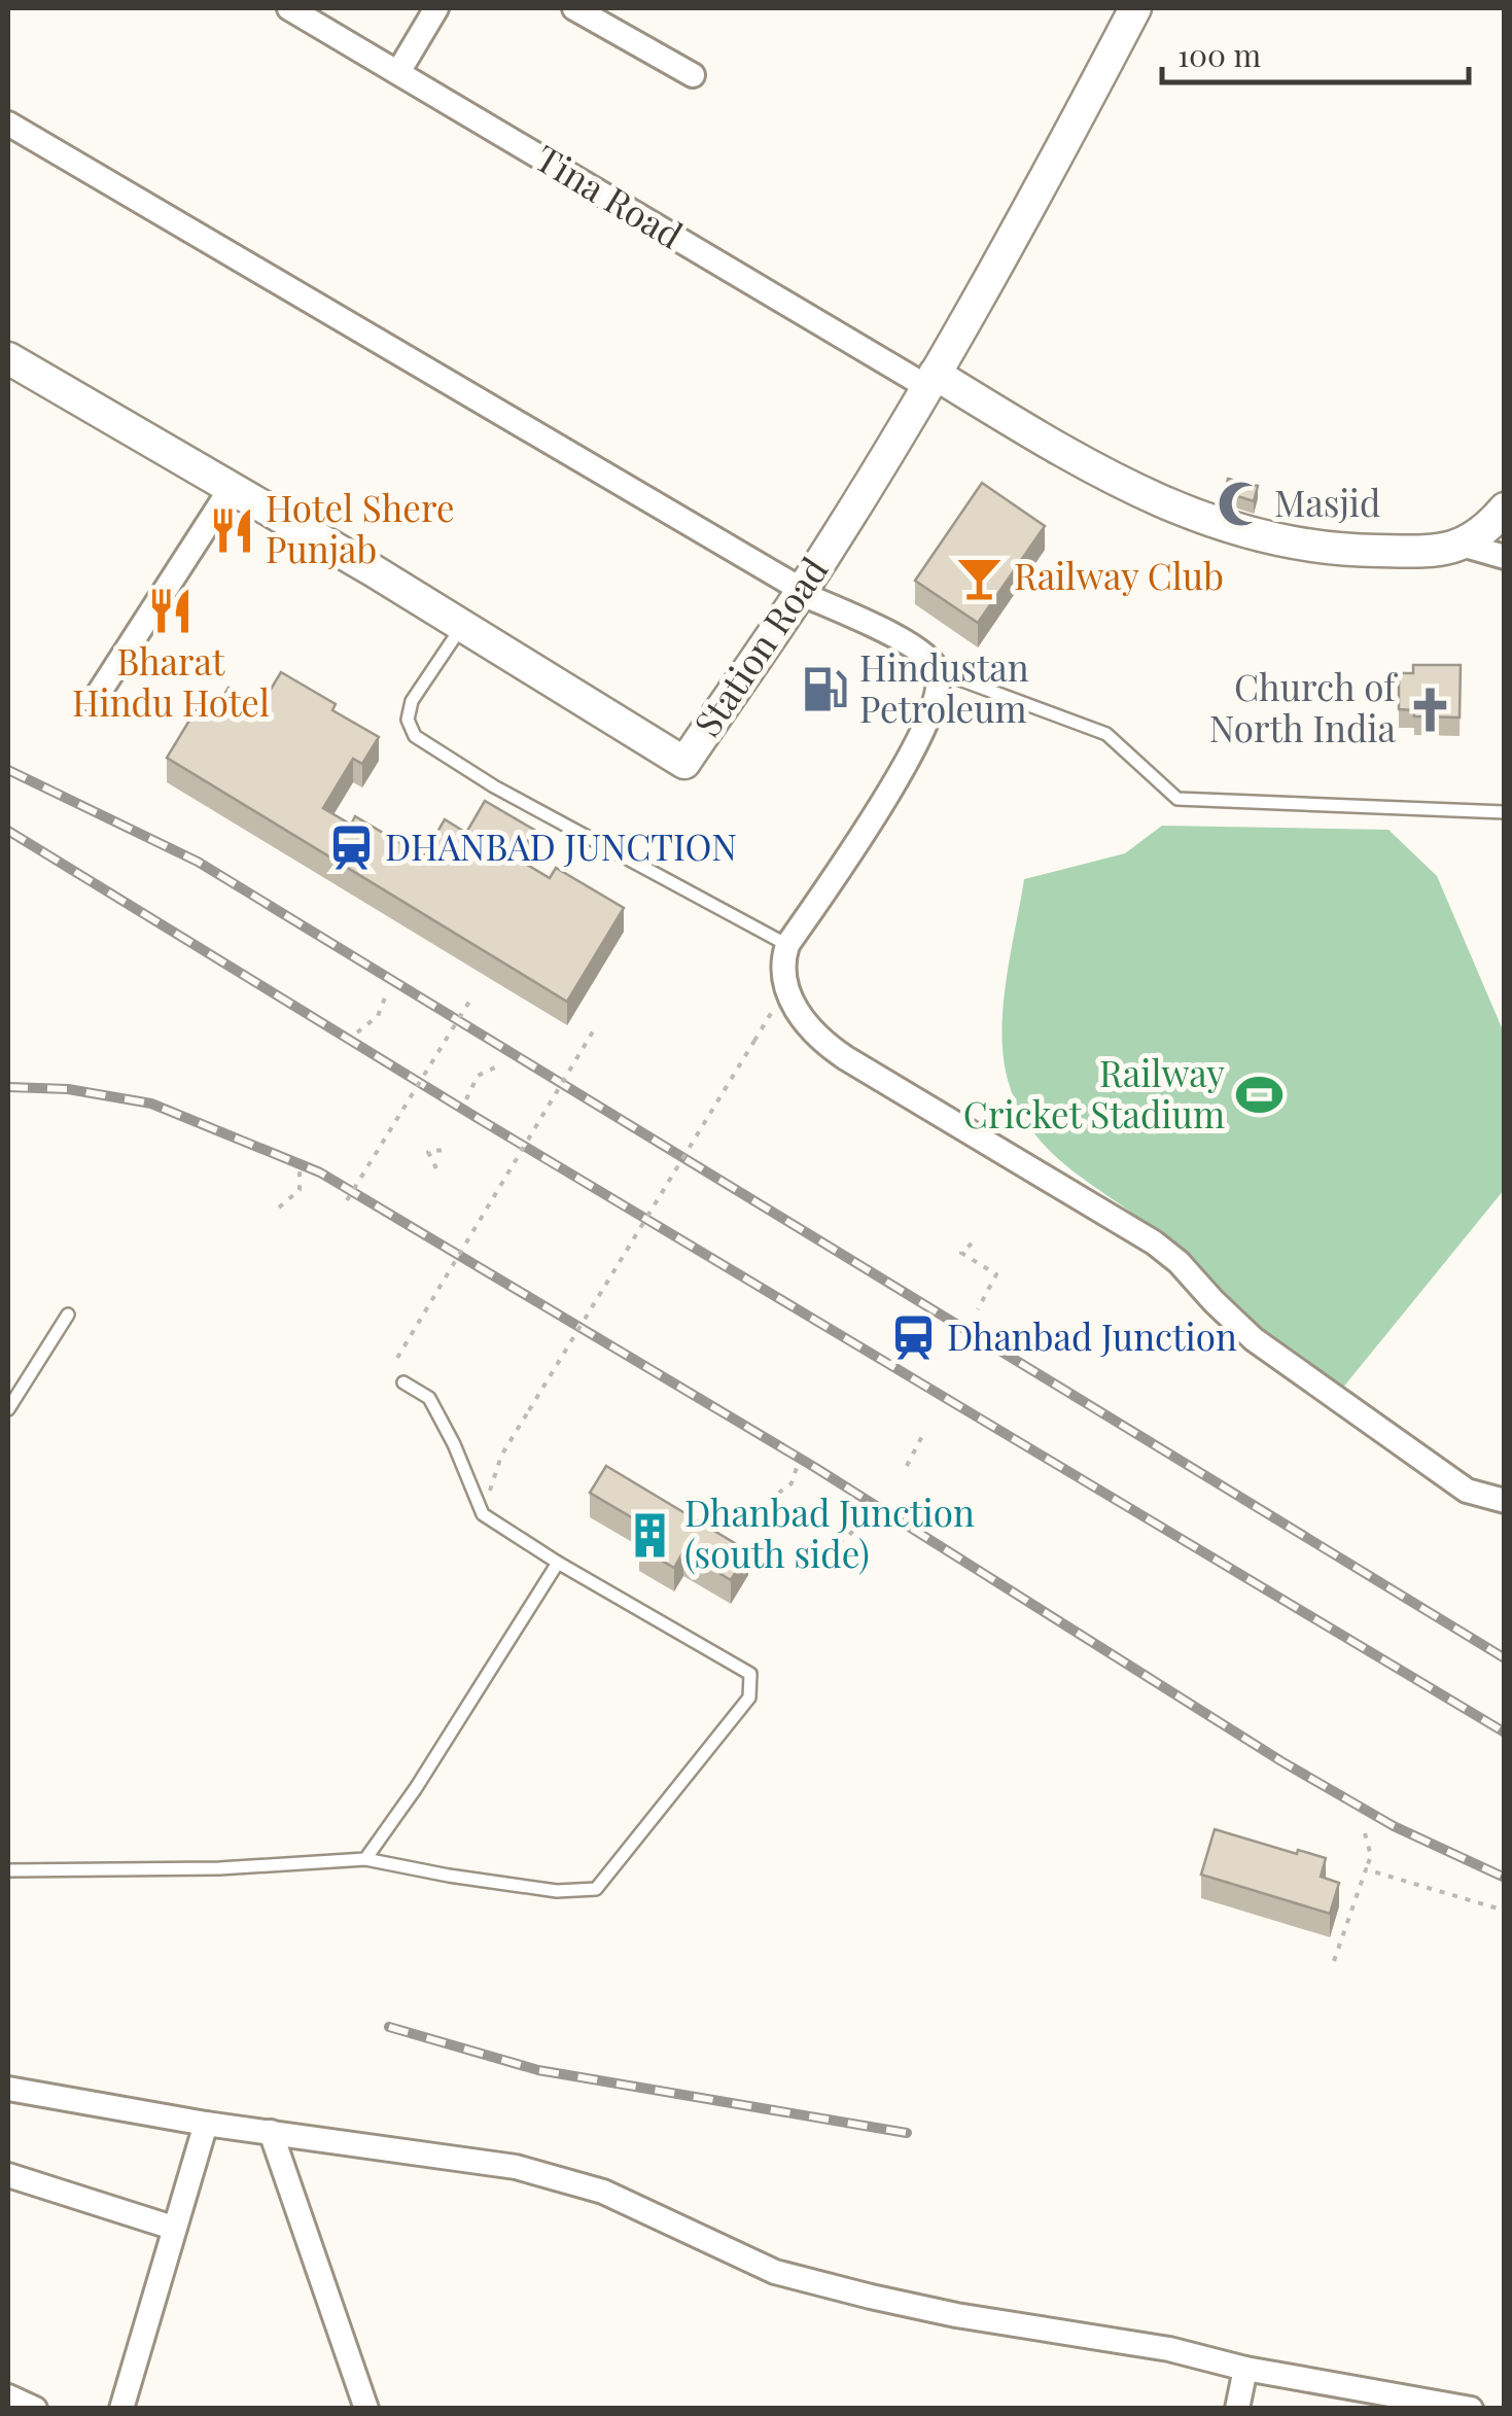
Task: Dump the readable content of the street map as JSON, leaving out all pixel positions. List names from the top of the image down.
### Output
{
  "streets": {
    "street": ["Tina Road", "Station Road"]
  },
  "crossings": [
    ["Tina Road", "Station Road"]
  ],
  "places": {
    "mosque": ["Masjid"],
    "restaurant": ["Hotel Shere Punjab", "Bharat Hindu Hotel"],
    "bar": ["Railway Club"],
    "fuel station": ["Hindustan Petroleum"],
    "church": ["Church of North India"],
    "station": ["DHANBAD JUNCTION", "Dhanbad Junction"],
    "sports": ["Railway Cricket Stadium"],
    "building": ["Dhanbad Junction (south side)"]
  },
  "scale_bar": "100 m"
}
